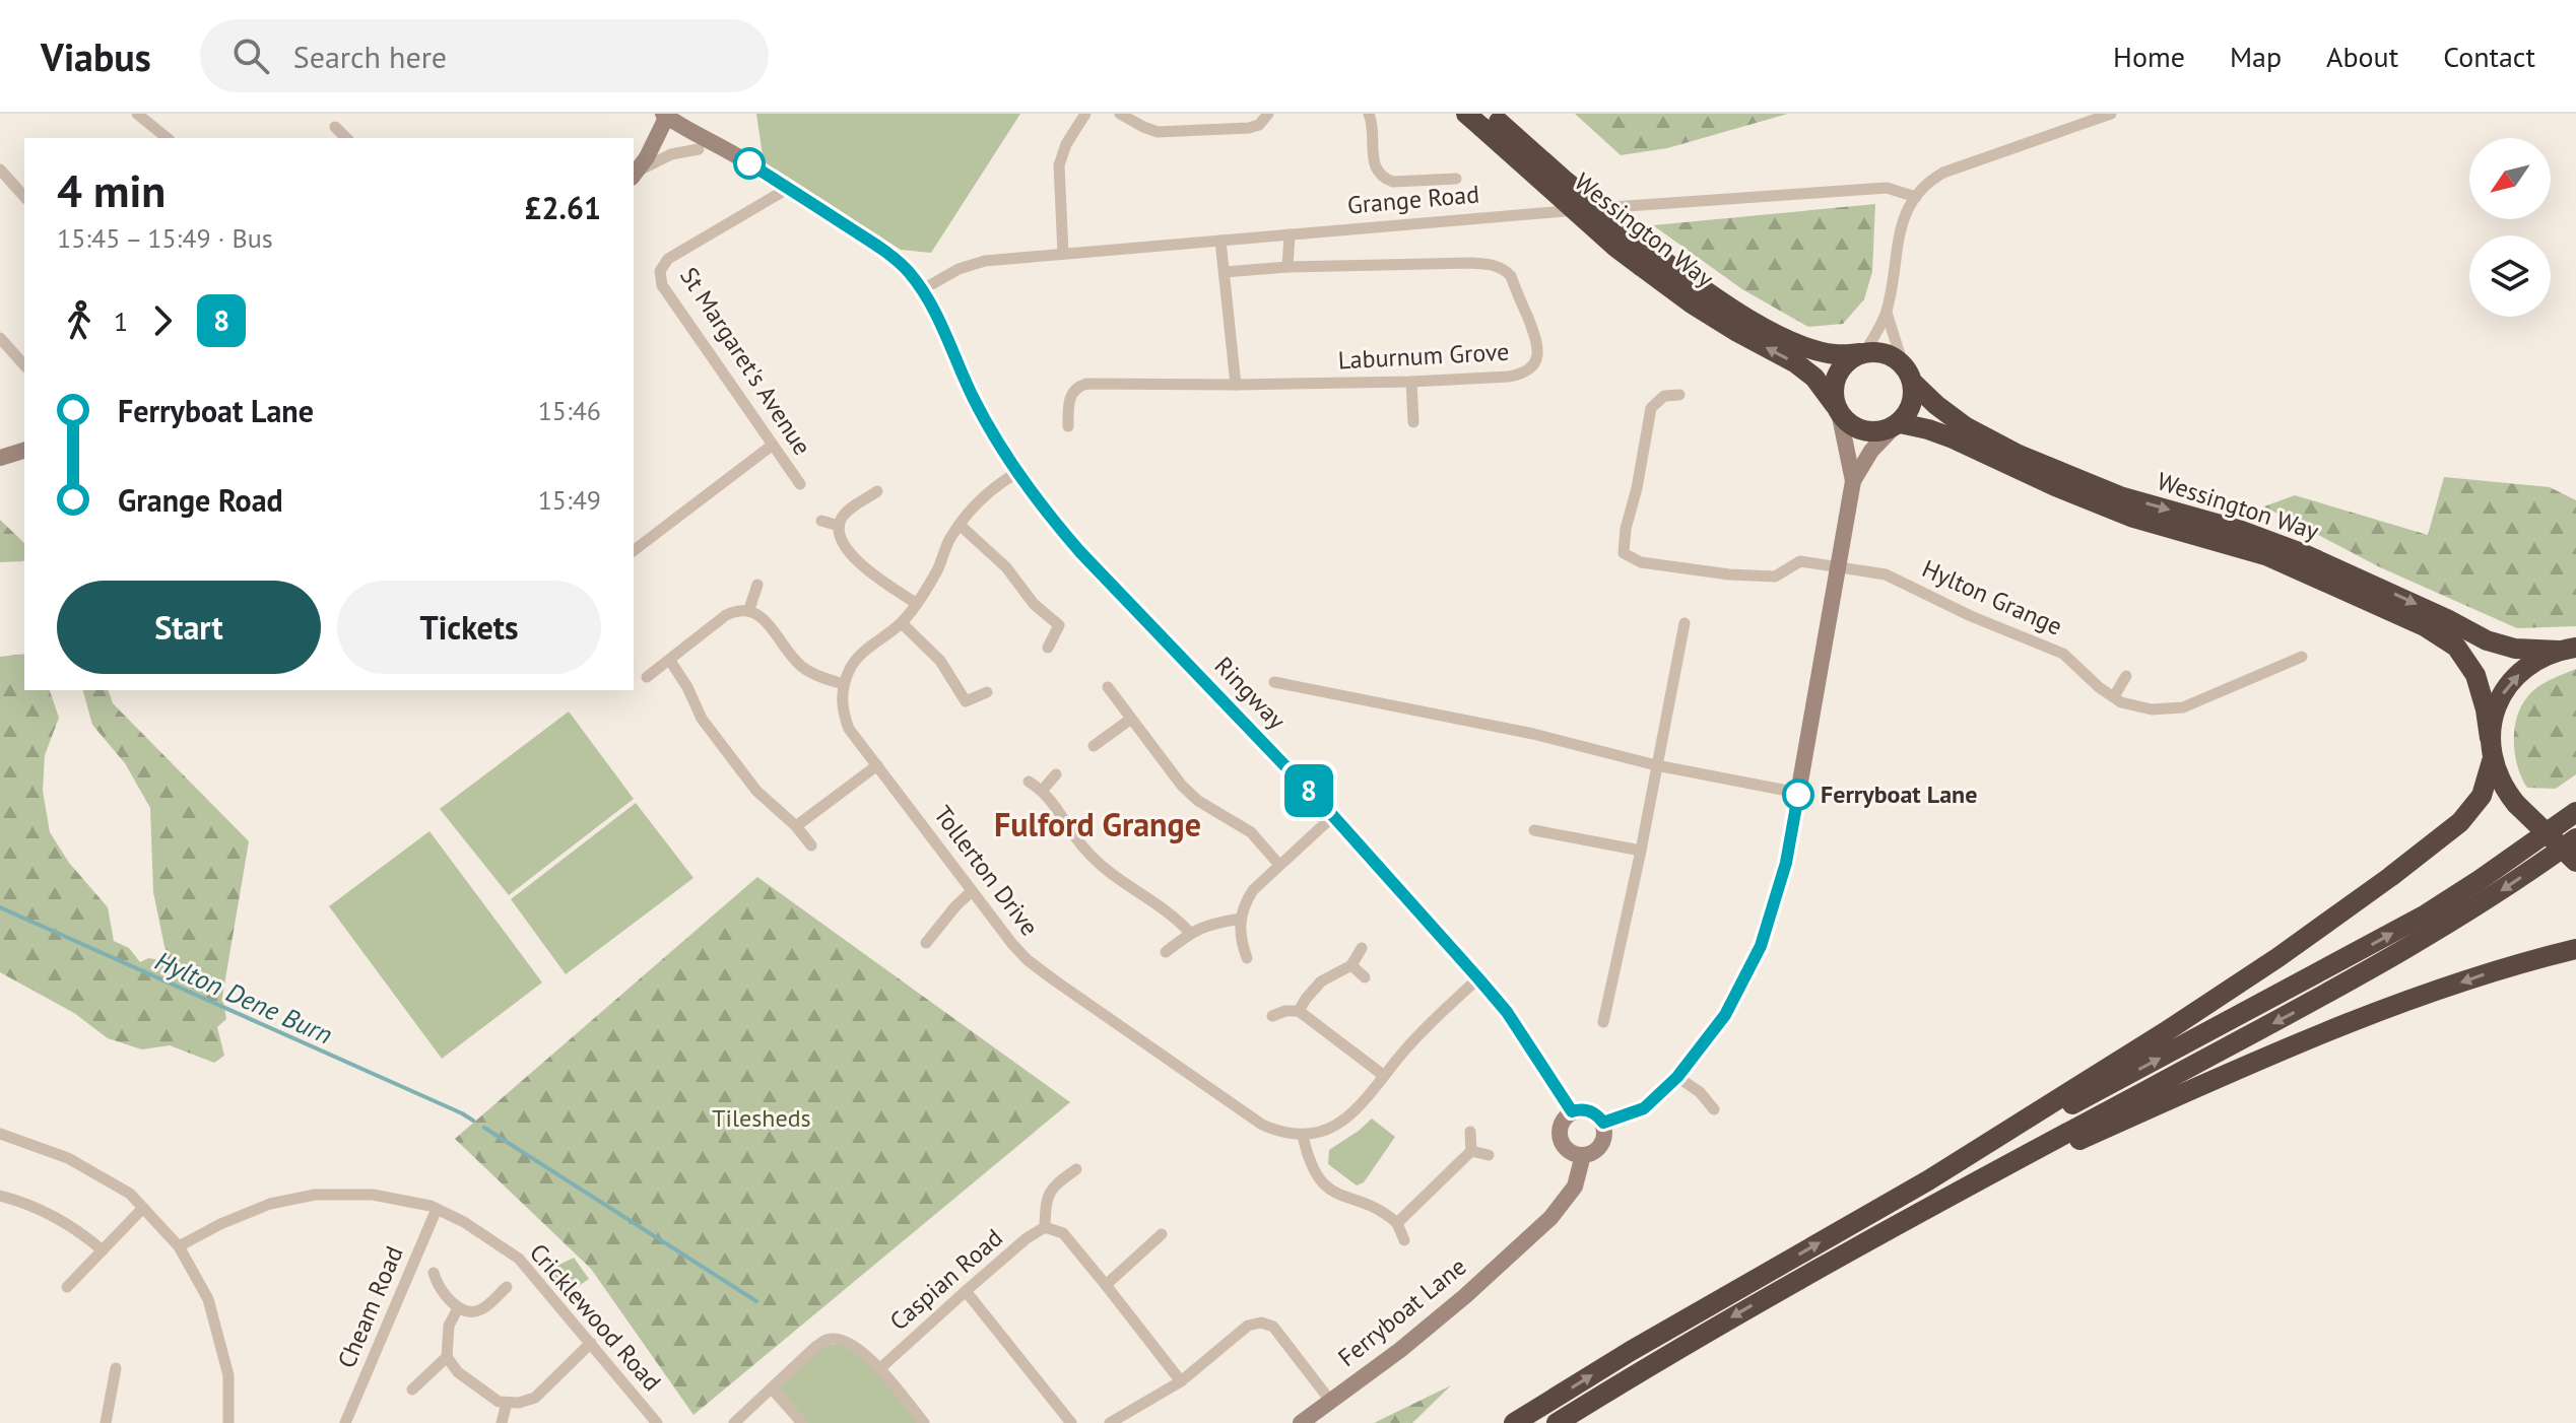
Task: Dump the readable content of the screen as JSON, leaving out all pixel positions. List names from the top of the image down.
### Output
{
  "streets": {
    "highway": ["Wessington Way"],
    "street": [
      "Grange Road",
      "Laburnum Grove",
      "St Margaret's Avenue",
      "Hylton Grange",
      "Ringway",
      "Tollerton Drive",
      "Caspian Road",
      "Cheam Road",
      "Ferryboat Lane",
      "Cricklewood Road"
    ]
  },
  "crossings": [
    ["Grange Road", "Ringway"],
    ["Ringway", "Ferryboat Lane"],
    ["Cheam Road", "Cricklewood Road"]
  ],
  "districts": ["Fulford Grange"],
  "water": ["Hylton Dene Burn"],
  "parks": ["Tilesheds"],
  "places": ["Ferryboat Lane"],
  "lines": ["bus line 8"],
  "north": "bottom left",
  "page": {
    "header": "Viabus",
    "search": "Search here",
    "nav": [
      "Home",
      "Map",
      "About",
      "Contact"
    ],
    "on_map": "8",
    "heading": ["4 min", "15:45 – 15:49 · Bus", "£2.61"],
    "legs": ["1", "8"],
    "list": [
      {
        "name": "Ferryboat Lane",
        "value": "15:46"
      },
      {
        "name": "Grange Road",
        "value": "15:49"
      }
    ],
    "buttons": ["Start", "Tickets"]
  }
}
